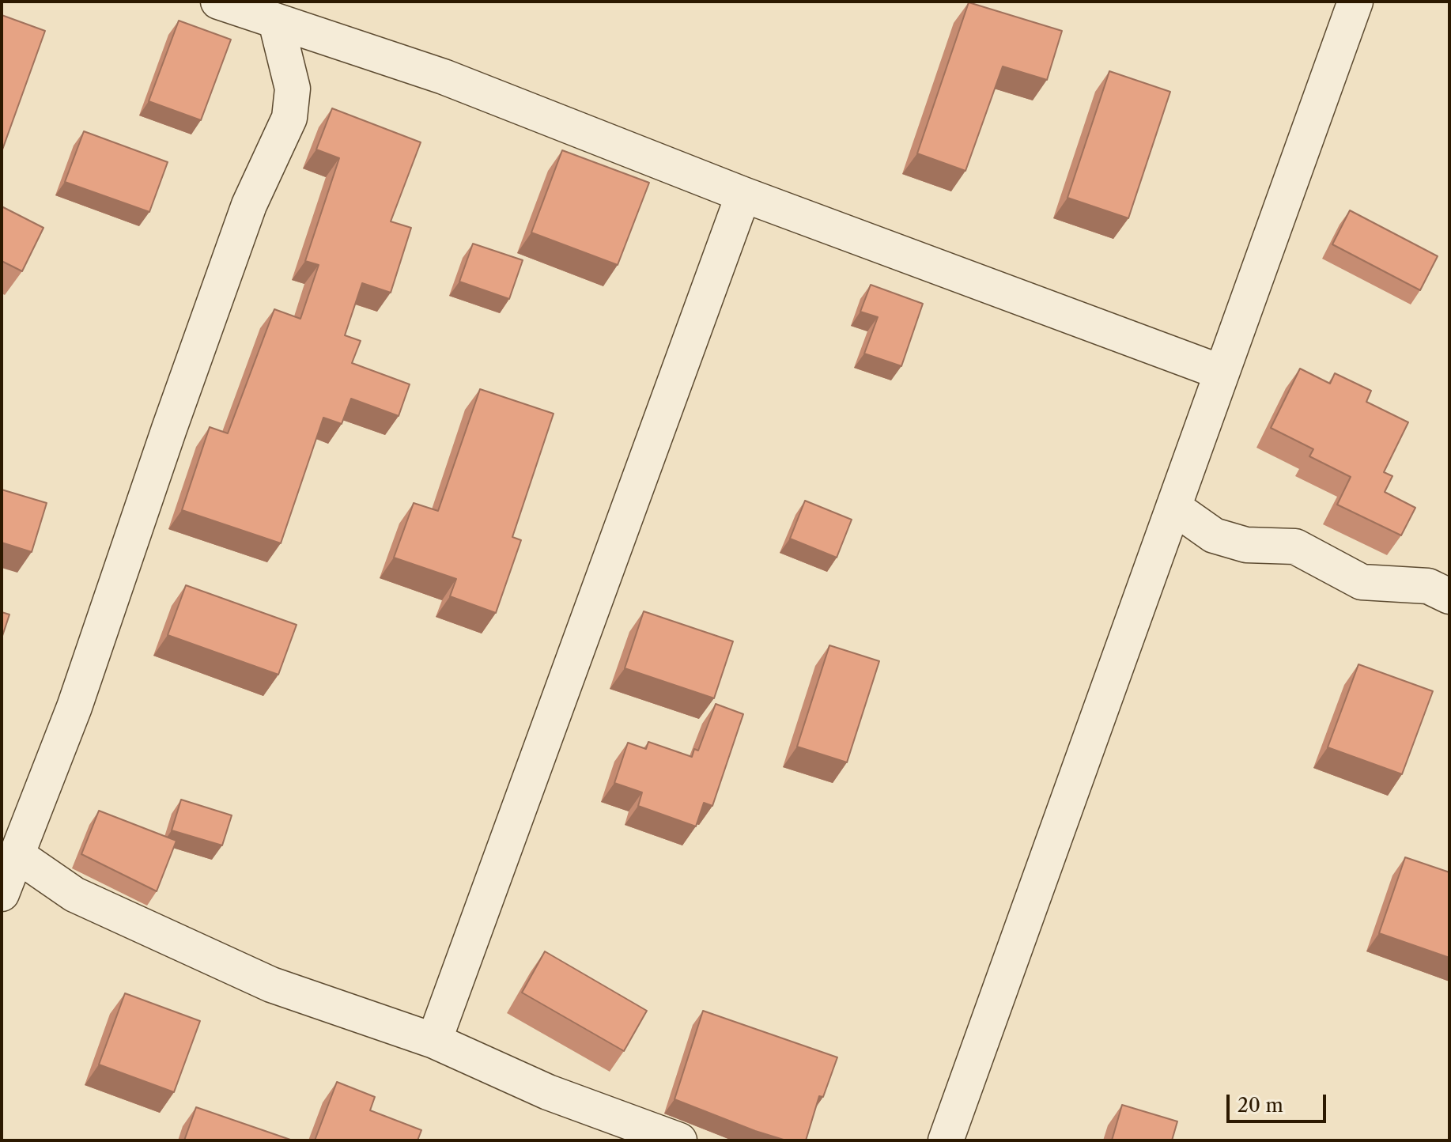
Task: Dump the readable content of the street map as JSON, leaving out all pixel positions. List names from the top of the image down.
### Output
{
  "scale_bar": "20 m"
}
